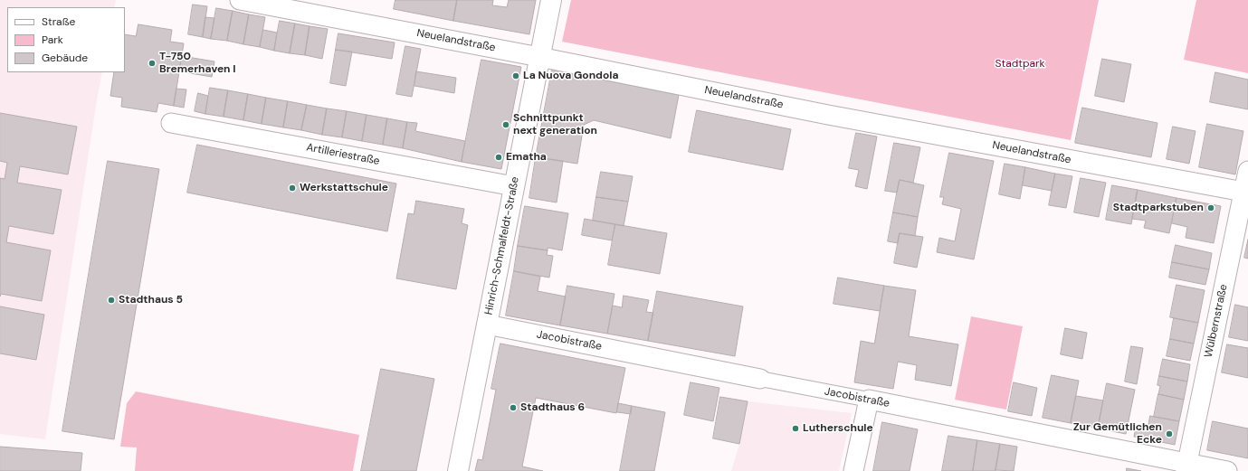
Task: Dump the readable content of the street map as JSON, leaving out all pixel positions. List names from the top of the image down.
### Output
{
  "streets": {
    "street": [
      "Neuelandstraße",
      "Artilleriestraße",
      "Hinrich-Schmalfeldt-Straße",
      "Wülbernstraße",
      "Jacobistraße"
    ]
  },
  "crossings": [
    ["Neuelandstraße", "Hinrich-Schmalfeldt-Straße"],
    ["Neuelandstraße", "Wülbernstraße"],
    ["Artilleriestraße", "Hinrich-Schmalfeldt-Straße"],
    ["Hinrich-Schmalfeldt-Straße", "Jacobistraße"],
    ["Wülbernstraße", "Jacobistraße"]
  ],
  "parks": ["Stadtpark"],
  "places": [
    "T-750 Bremerhaven I",
    "La Nuova Gondola",
    "Schnittpunkt next generation",
    "Ematha",
    "Werkstattschule",
    "Stadtparkstuben",
    "Stadthaus 5",
    "Stadthaus 6",
    "Lutherschule",
    "Zur Gemütlichen Ecke"
  ],
  "legend": ["Straße", "Park", "Gebäude"]
}
